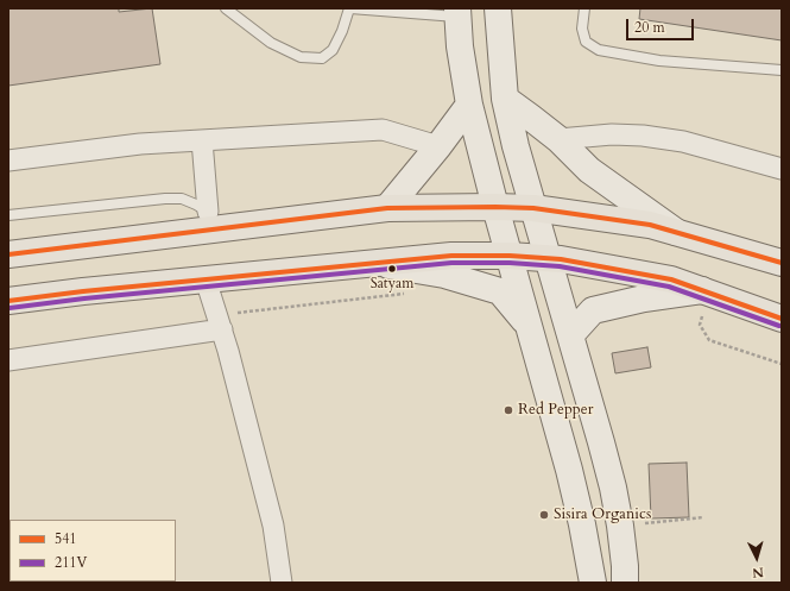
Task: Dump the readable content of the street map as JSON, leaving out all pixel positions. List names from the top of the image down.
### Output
{
  "places": ["Satyam", "Red Pepper", "Sisira Organics"],
  "lines": ["transit line 541", "transit line 211V"],
  "legend": ["541", "211V"],
  "scale_bar": "20 m",
  "north": "bottom"
}
